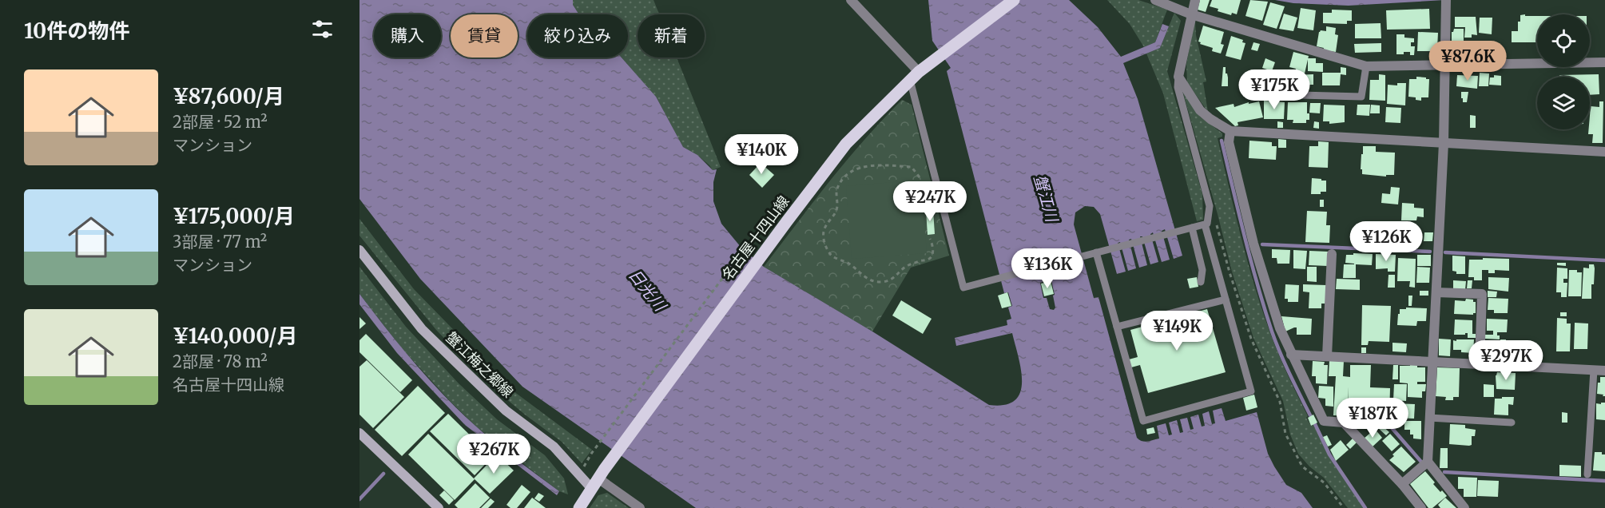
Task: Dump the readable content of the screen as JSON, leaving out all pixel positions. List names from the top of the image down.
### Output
{
  "streets": {
    "main road": ["名古屋十四山線", "蟹江梅之郷線"]
  },
  "crossings": [
    ["名古屋十四山線", "蟹江梅之郷線"]
  ],
  "water": ["蟹江川", "日光川"],
  "page": {
    "heading": "10件の物件",
    "chip": [
      "購入",
      "賃貸",
      "絞り込み",
      "新着"
    ],
    "price": [
      "¥87.6K",
      "¥175K",
      "¥140K",
      "¥247K",
      "¥126K",
      "¥136K",
      "¥149K",
      "¥297K",
      "¥187K",
      "¥267K"
    ],
    "list": [
      {
        "name": "¥87,600/月",
        "note": "2部屋 · 52 m² · マンション"
      },
      {
        "name": "¥175,000/月",
        "note": "3部屋 · 77 m² · マンション"
      },
      {
        "name": "¥140,000/月",
        "note": "2部屋 · 78 m² · 名古屋十四山線"
      }
    ]
  }
}
